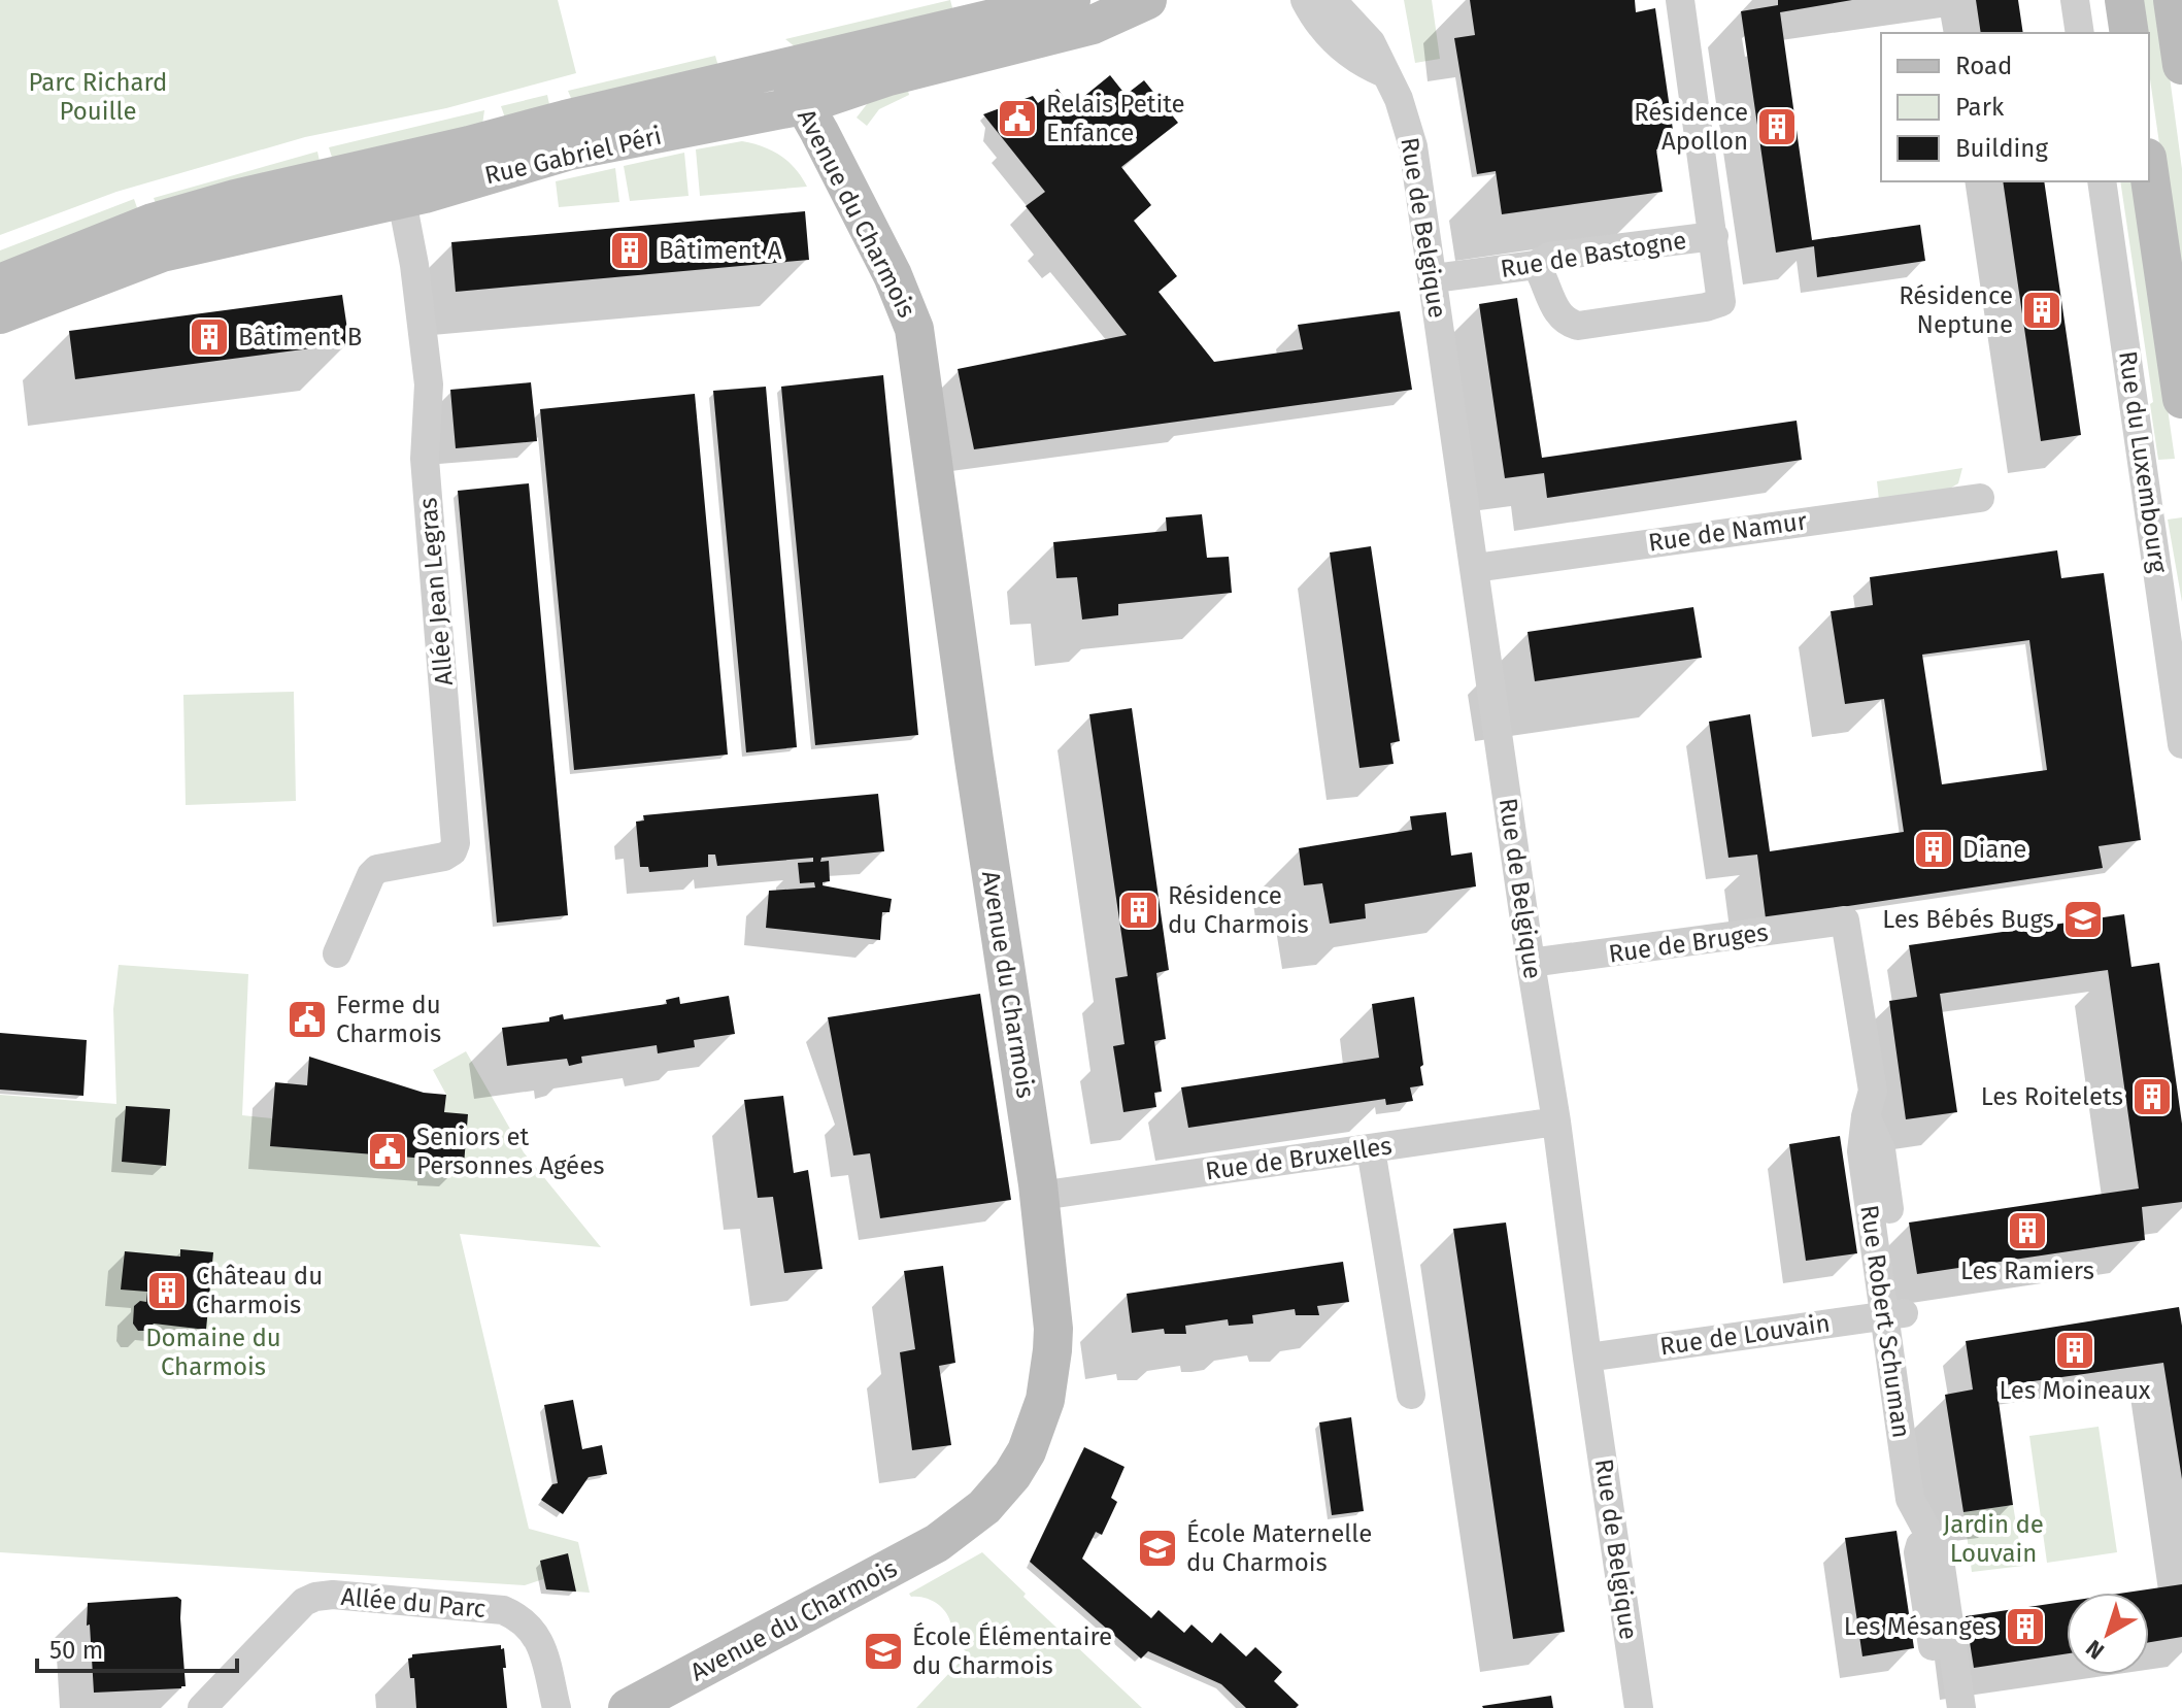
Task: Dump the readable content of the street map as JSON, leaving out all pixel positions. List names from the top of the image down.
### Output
{
  "streets": {
    "street": [
      "Rue Gabriel Péri",
      "Avenue du Charmois",
      "Rue de Belgique",
      "Rue de Bastogne",
      "Rue du Luxembourg",
      "Rue de Namur",
      "Allée Jean Legras",
      "Rue de Bruges",
      "Rue de Bruxelles",
      "Rue Robert Schuman",
      "Rue de Louvain",
      "Allée du Parc"
    ]
  },
  "crossings": [
    ["Rue Gabriel Péri", "Avenue du Charmois"],
    ["Rue Gabriel Péri", "Allée Jean Legras"],
    ["Avenue du Charmois", "Rue de Bruxelles"],
    ["Rue de Belgique", "Rue de Bastogne"],
    ["Rue de Belgique", "Rue de Namur"],
    ["Rue de Belgique", "Rue de Bruges"],
    ["Rue de Belgique", "Rue de Bruxelles"],
    ["Rue de Belgique", "Rue de Louvain"],
    ["Rue de Bruges", "Rue Robert Schuman"],
    ["Rue Robert Schuman", "Rue de Louvain"]
  ],
  "parks": ["Parc Richard Pouille", "Domaine du Charmois", "Jardin de Louvain"],
  "places": {
    "public building": ["Relais Petite Enfance", "Ferme du Charmois", "Seniors et Personnes Agées"],
    "building": [
      "Résidence Apollon",
      "Bâtiment A",
      "Résidence Neptune",
      "Bâtiment B",
      "Diane",
      "Résidence du Charmois",
      "Les Roitelets",
      "Les Ramiers",
      "Château du Charmois",
      "Les Moineaux",
      "Les Mésanges"
    ],
    "school or university": ["Les Bébés Bugs", "École Maternelle du Charmois", "École Élémentaire du Charmois"]
  },
  "legend": ["Road", "Park", "Building"],
  "scale_bar": "50 m",
  "north": "bottom left"
}
